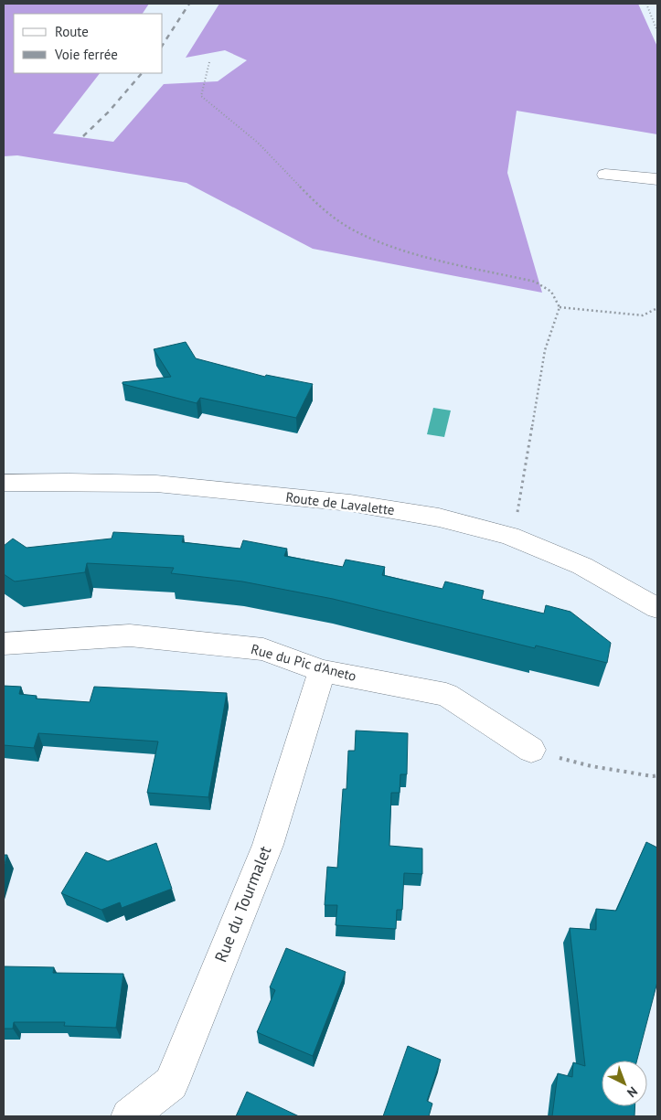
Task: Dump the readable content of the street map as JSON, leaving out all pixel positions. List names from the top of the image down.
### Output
{
  "streets": {
    "street": ["Route de Lavalette", "Rue du Pic d'Aneto", "Rue du Tourmalet"]
  },
  "crossings": [
    ["Rue du Pic d'Aneto", "Rue du Tourmalet"]
  ],
  "legend": ["Route", "Voie ferrée"],
  "north": "bottom right"
}
